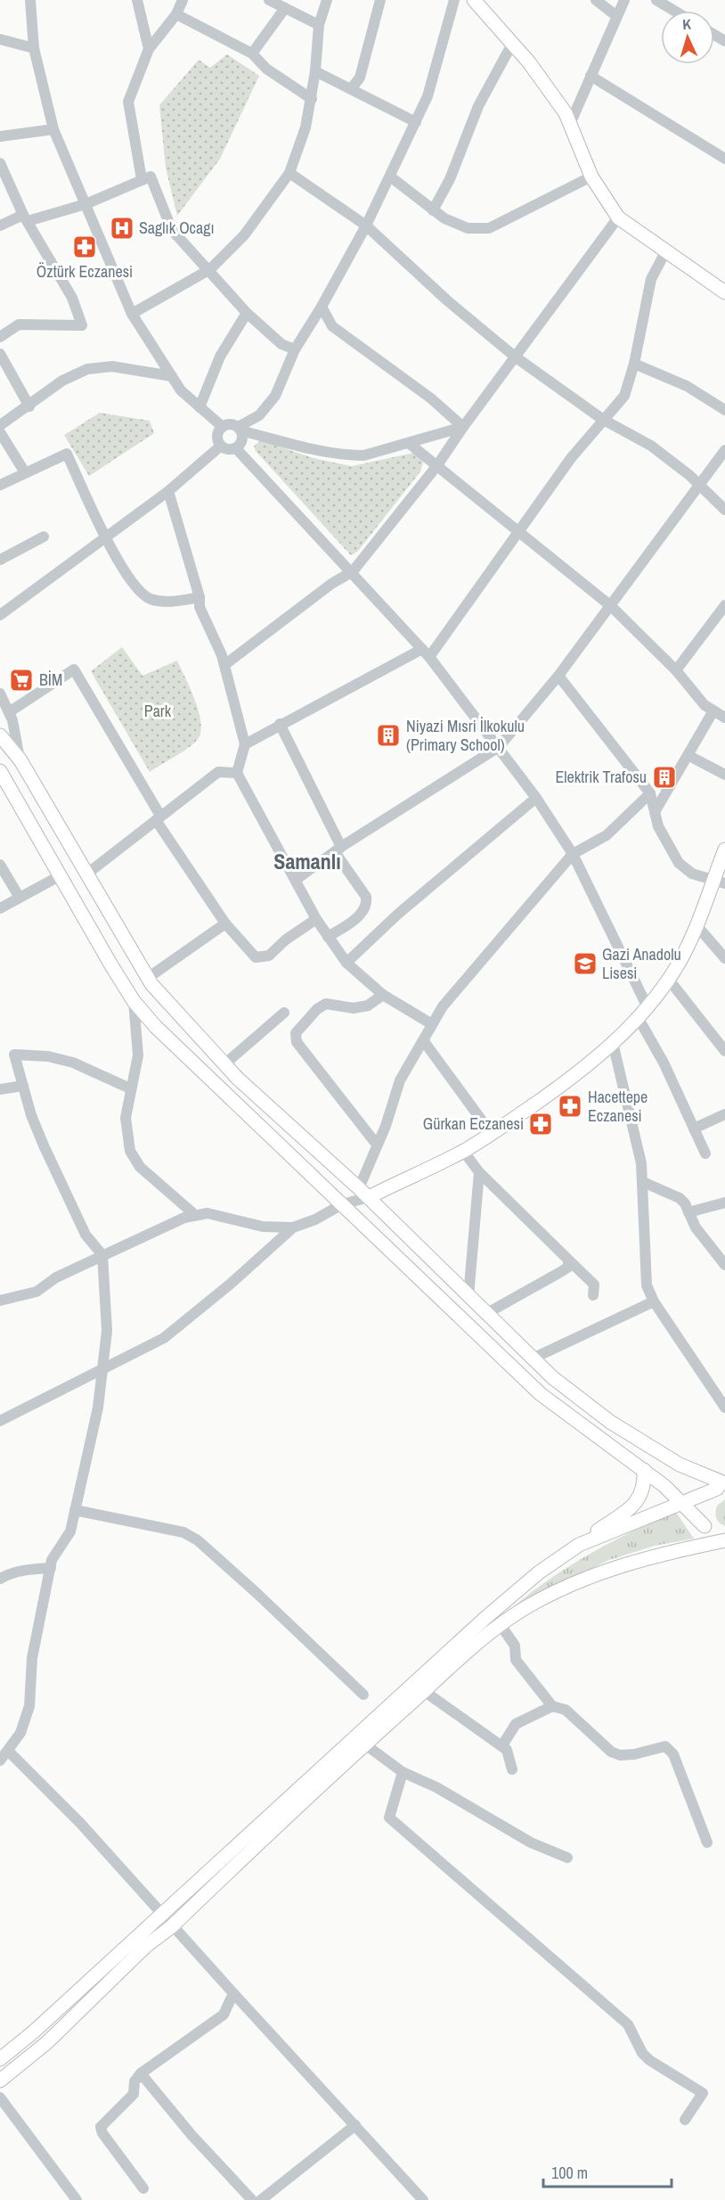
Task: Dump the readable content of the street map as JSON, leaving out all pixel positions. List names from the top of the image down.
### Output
{
  "districts": ["Samanlı"],
  "parks": ["Park"],
  "places": {
    "hospital": ["Saglık Ocagı"],
    "pharmacy": ["Öztürk Eczanesi", "Hacettepe Eczanesi", "Gürkan Eczanesi"],
    "supermarket": ["BİM"],
    "building": ["Niyazi Mısri İlkokulu (Primary School)", "Elektrik Trafosu"],
    "school or university": ["Gazi Anadolu Lisesi"]
  },
  "scale_bar": "100 m",
  "north": "top"
}
